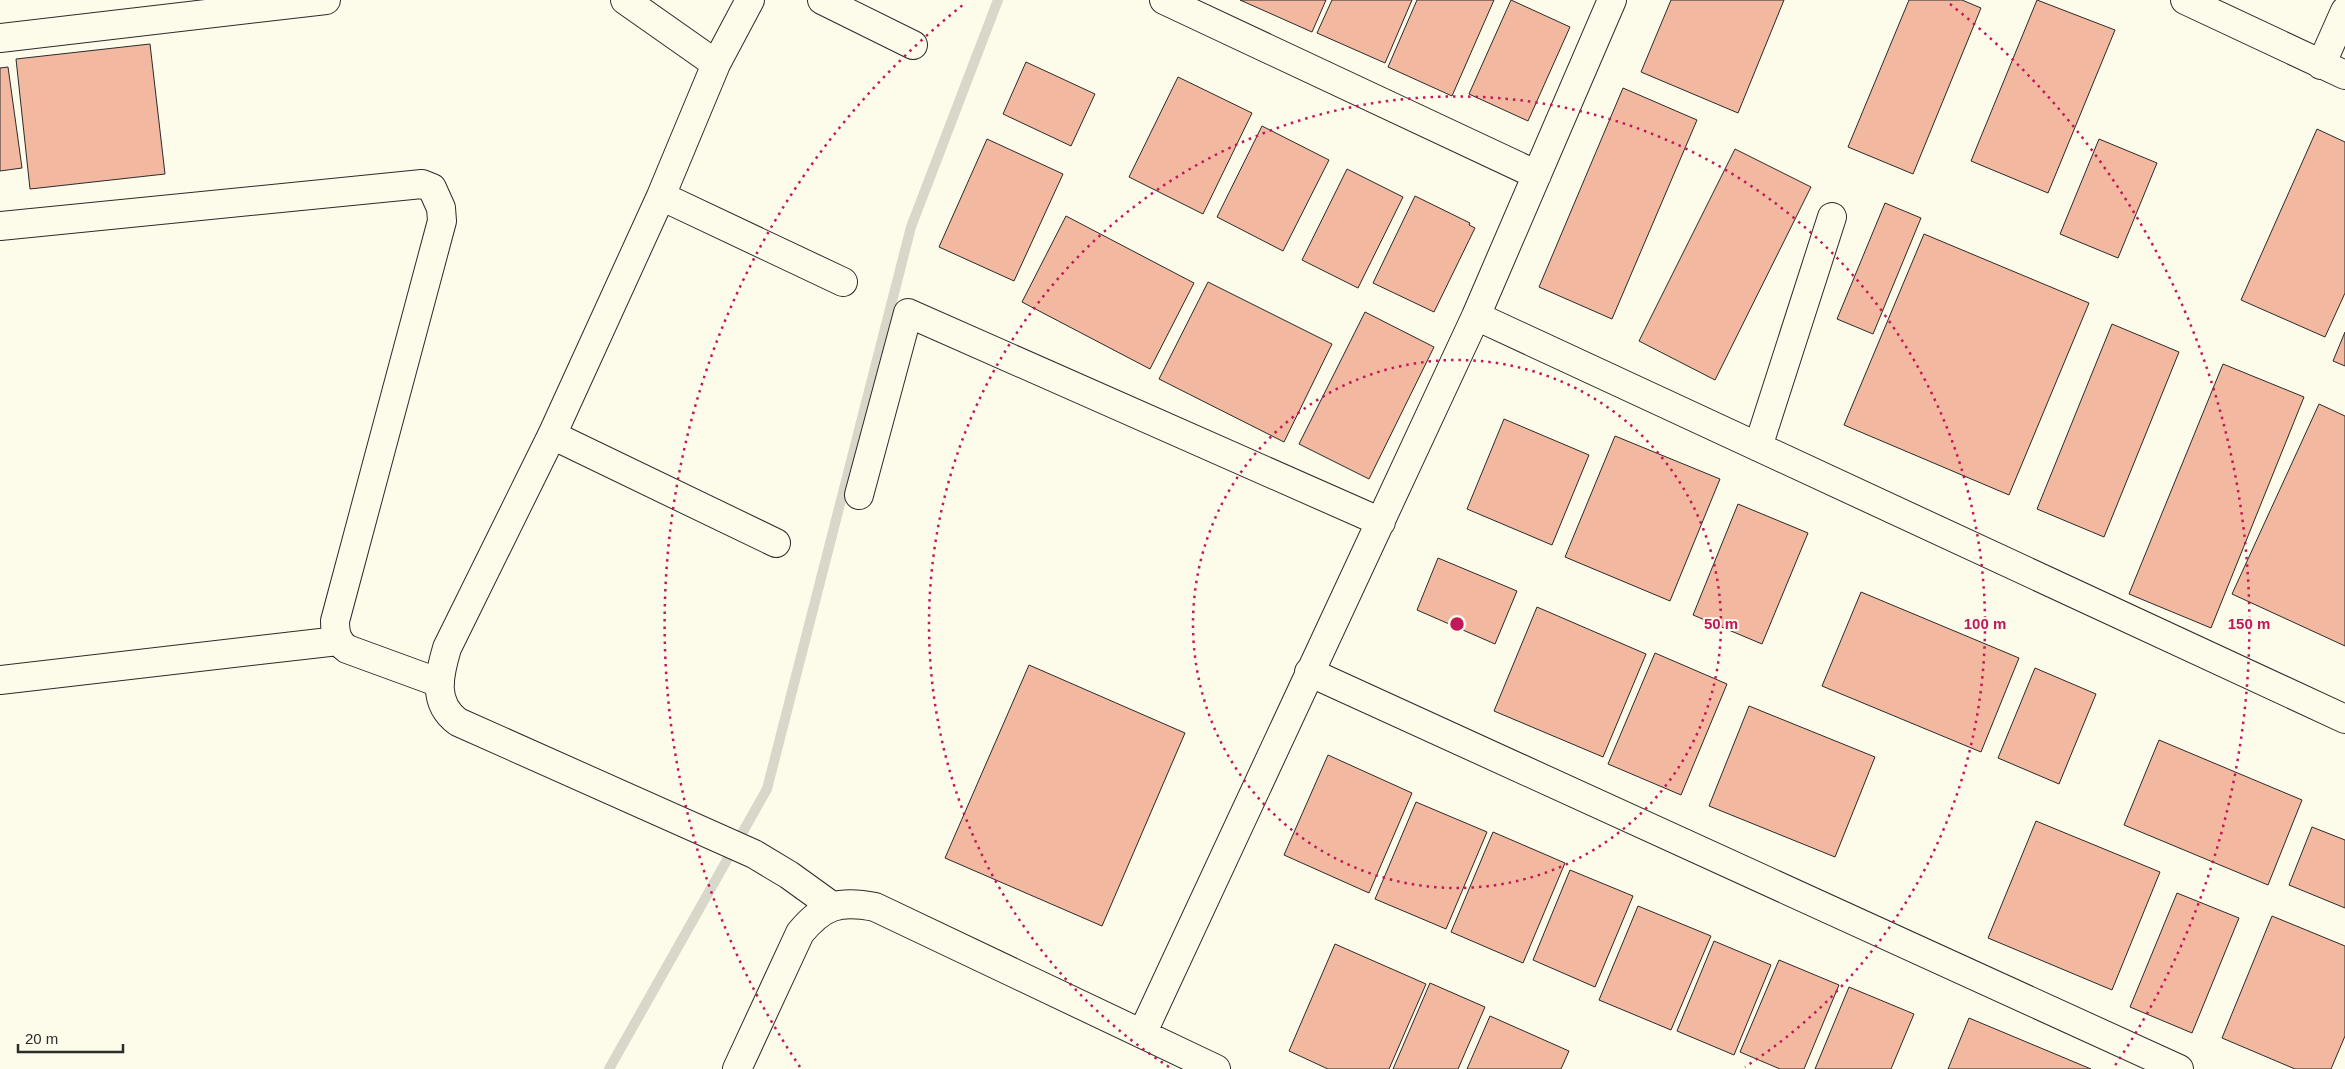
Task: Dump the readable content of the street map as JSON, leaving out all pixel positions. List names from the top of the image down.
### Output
{
  "scale_bar": "20 m",
  "rings": ["50 m", "100 m", "150 m"]
}
